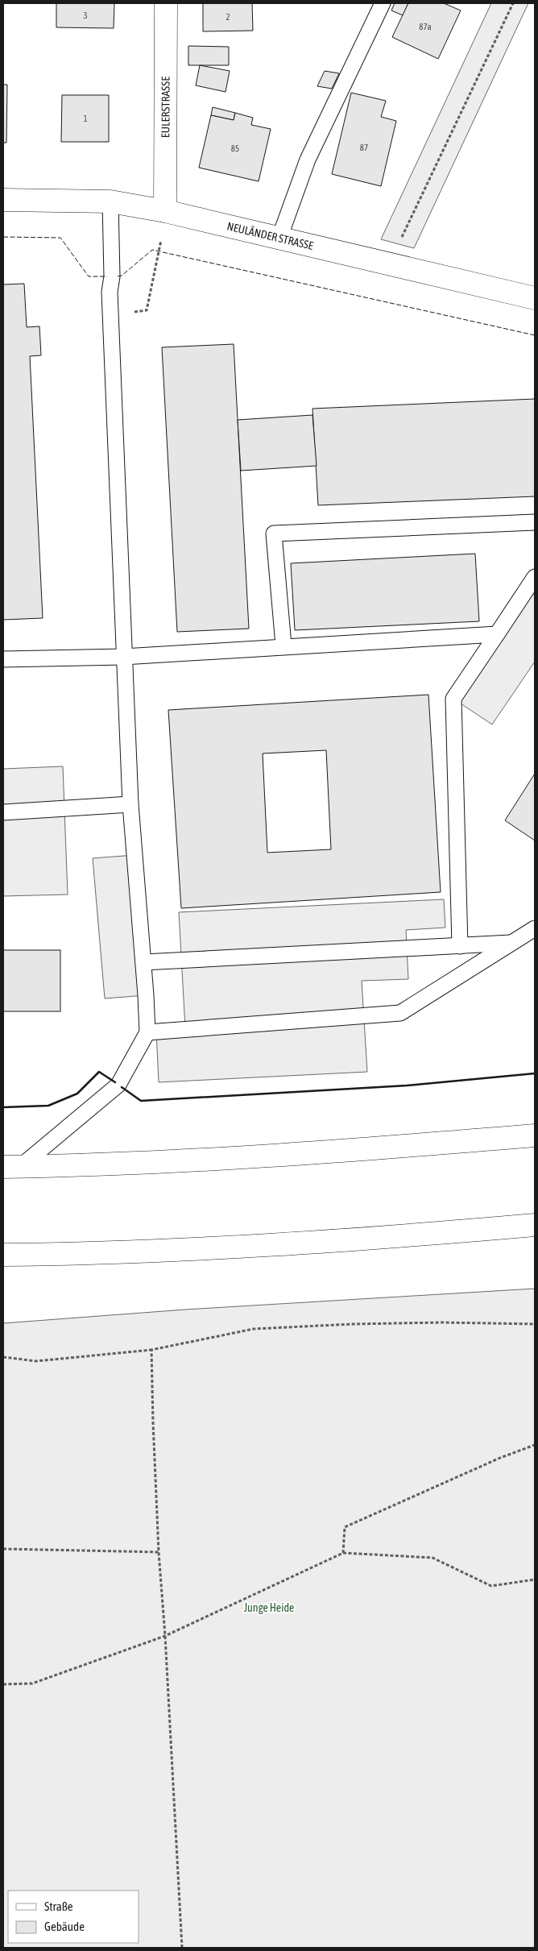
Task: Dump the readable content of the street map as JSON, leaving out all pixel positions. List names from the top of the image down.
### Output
{
  "streets": {
    "main road": ["EULERSTRASSE", "NEULÄNDER STRASSE"]
  },
  "crossings": [
    ["EULERSTRASSE", "NEULÄNDER STRASSE"]
  ],
  "parks": ["Junge Heide"],
  "house_numbers": [
    "3",
    "2",
    "87a",
    "1",
    "87",
    "85"
  ],
  "legend": ["Straße", "Gebäude"]
}
